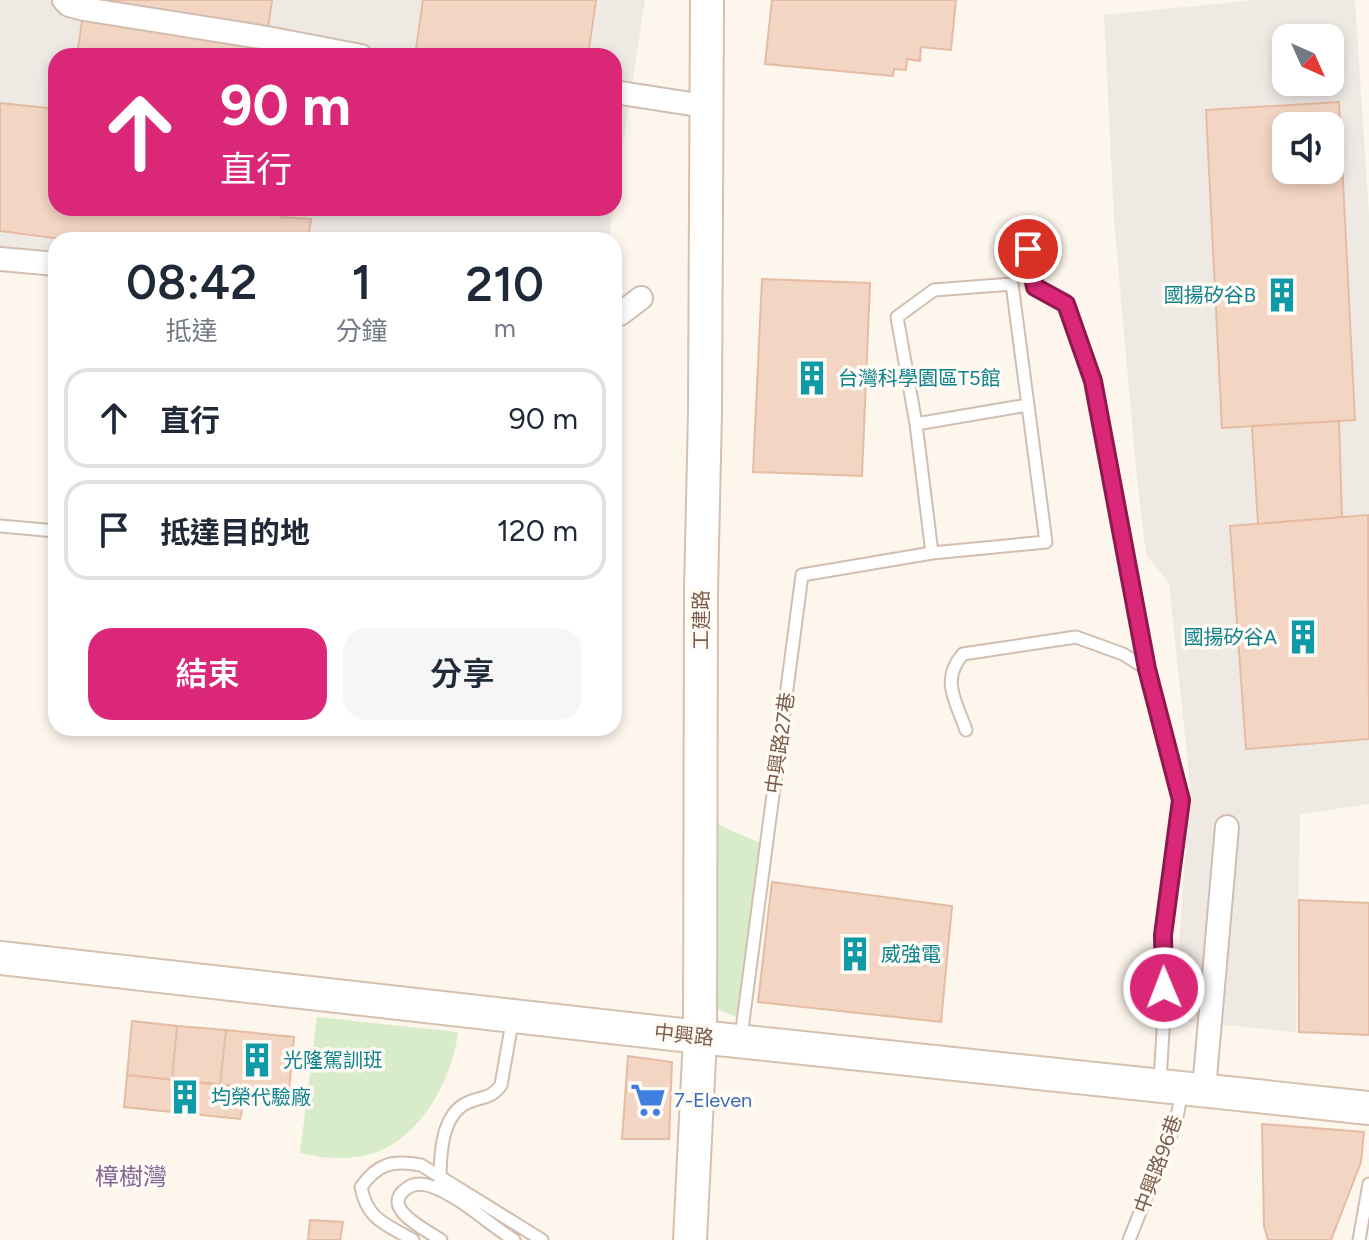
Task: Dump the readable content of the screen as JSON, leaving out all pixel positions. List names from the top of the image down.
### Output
{
  "streets": {
    "street": ["工建路", "中興路"],
    "lane": ["中興路27巷", "中興路96巷"]
  },
  "crossings": [
    ["工建路", "中興路"],
    ["中興路27巷", "中興路"],
    ["中興路", "中興路96巷"]
  ],
  "districts": ["樟樹灣"],
  "places": {
    "building": [
      "國揚矽谷B",
      "台灣科學園區T5館",
      "國揚矽谷A",
      "威強電",
      "光隆駕訓班",
      "均榮代驗廠"
    ],
    "supermarket": ["7-Eleven"]
  },
  "north": "bottom right",
  "page": {
    "turn": ["90 m", "直行"],
    "eta": [
      "08:42",
      "抵達",
      "1",
      "分鐘",
      "210",
      "m"
    ],
    "list": [
      {
        "name": "直行",
        "value": "90 m"
      },
      {
        "name": "抵達目的地",
        "value": "120 m"
      }
    ],
    "buttons": ["結束", "分享"]
  }
}
